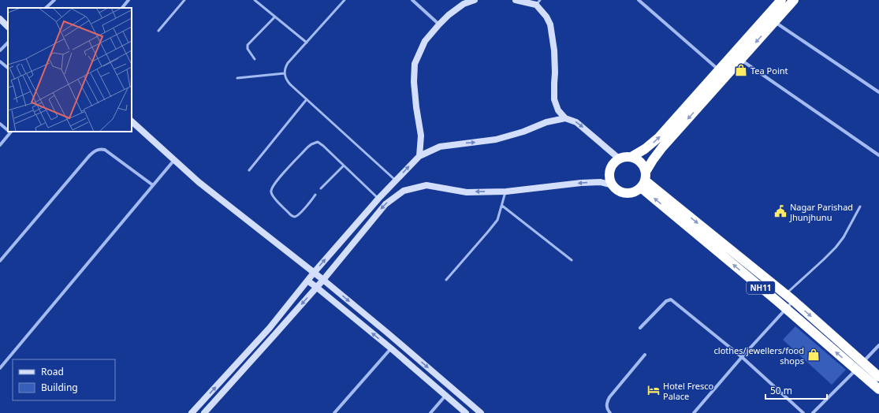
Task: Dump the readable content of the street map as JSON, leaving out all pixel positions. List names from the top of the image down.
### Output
{
  "streets": {
    "highway": ["NH11"]
  },
  "places": {
    "shop": ["Tea Point", "clothes/jewellers/food shops"],
    "public building": ["Nagar Parishad Jhunjhunu"],
    "hotel": ["Hotel Fresco Palace"]
  },
  "legend": ["Road", "Building"],
  "scale_bar": "50 m"
}
